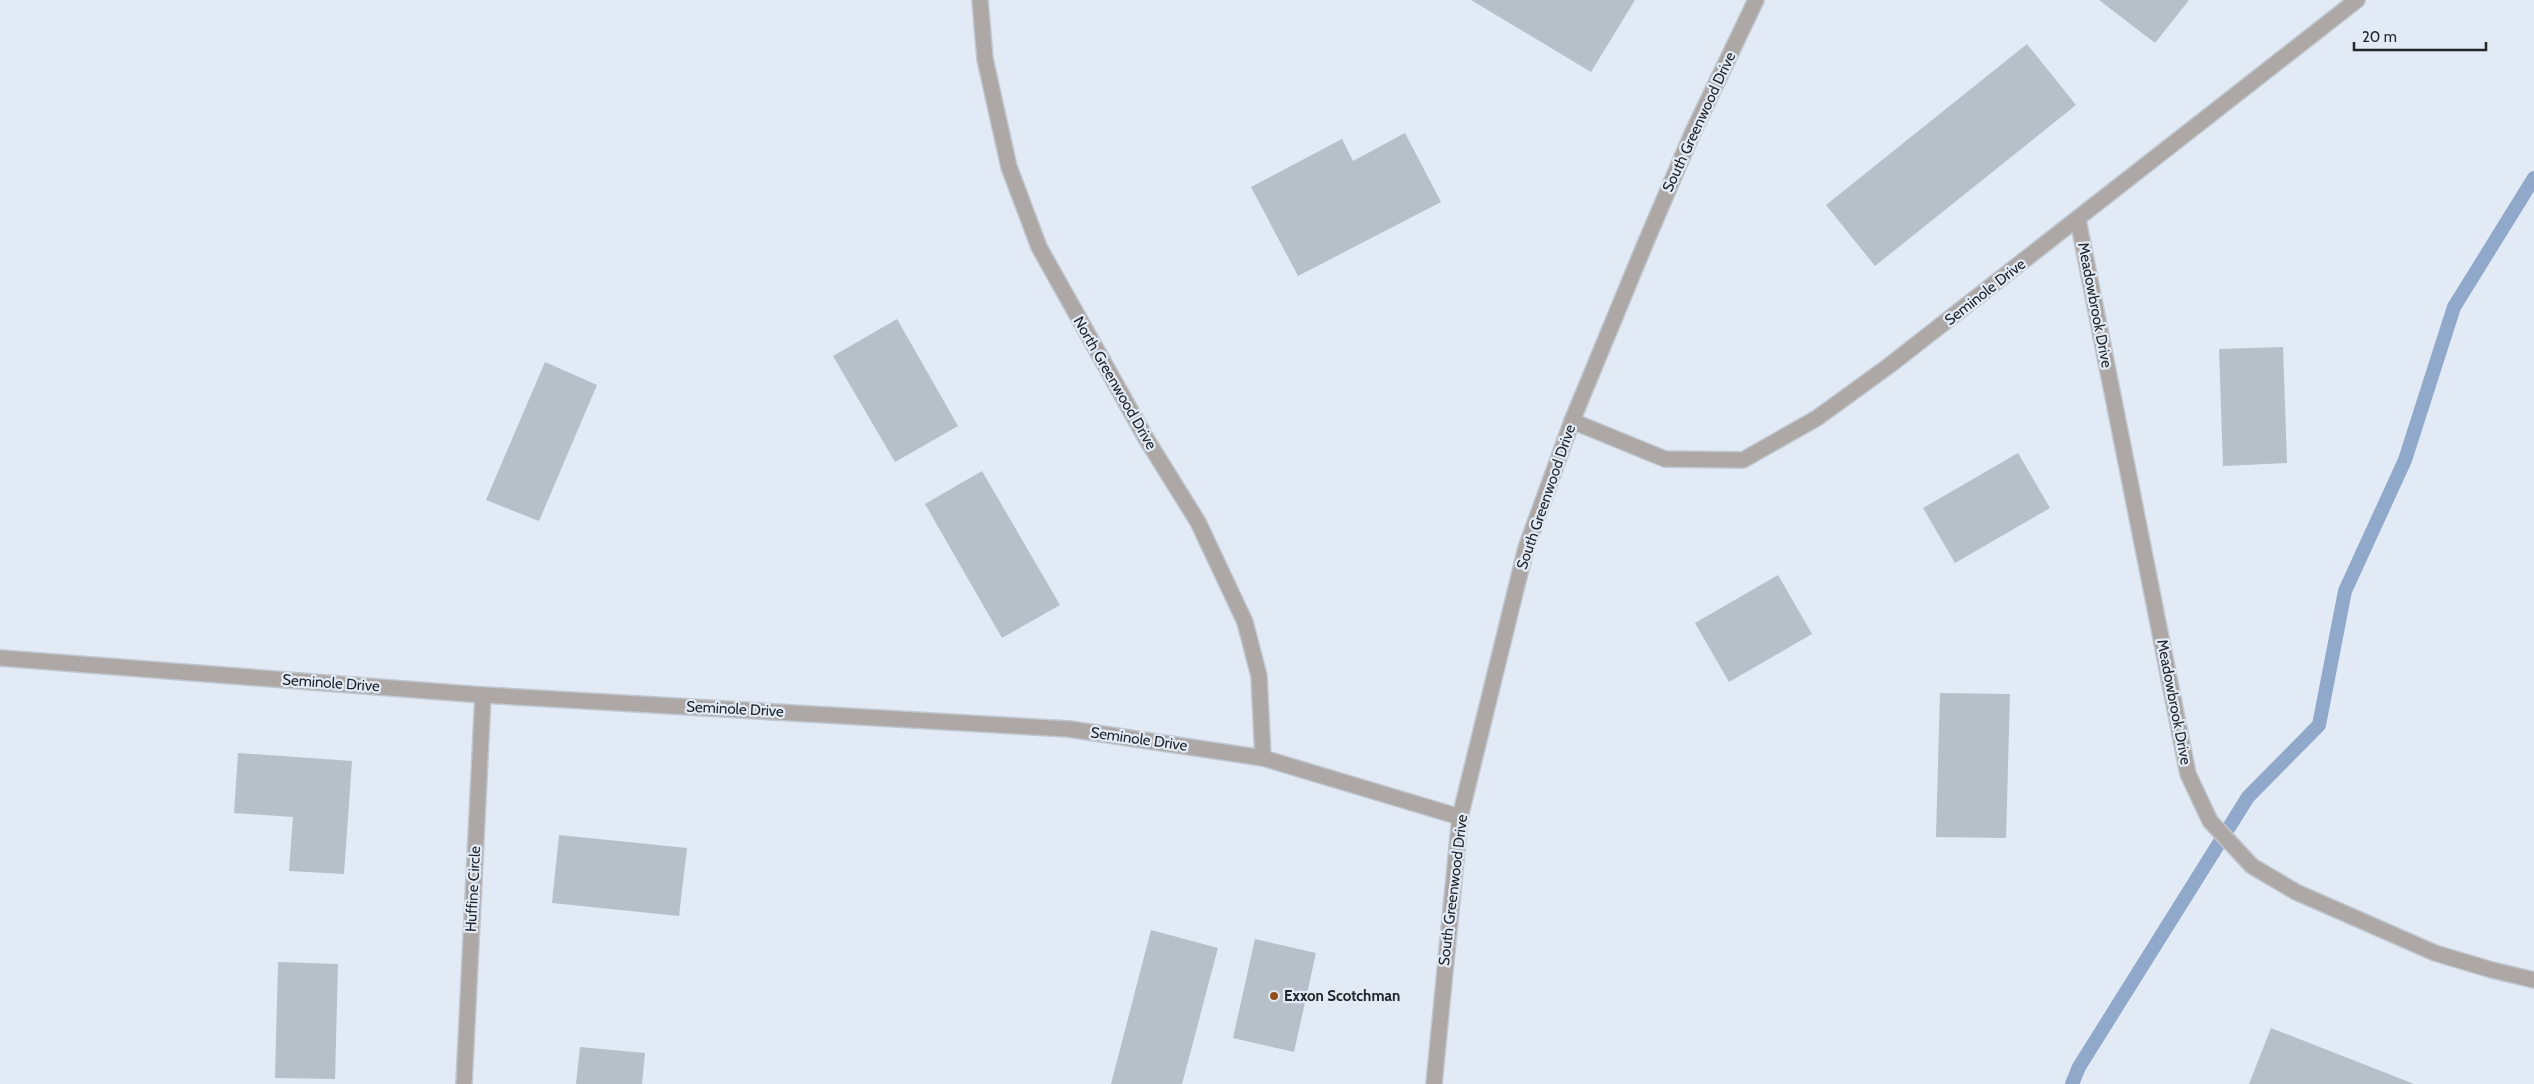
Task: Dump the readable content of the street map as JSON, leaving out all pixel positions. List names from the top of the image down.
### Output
{
  "streets": {
    "street": [
      "South Greenwood Drive",
      "Seminole Drive",
      "Meadowbrook Drive",
      "North Greenwood Drive",
      "Huffine Circle"
    ]
  },
  "crossings": [
    ["South Greenwood Drive", "Seminole Drive"],
    ["Seminole Drive", "Meadowbrook Drive"],
    ["Seminole Drive", "North Greenwood Drive"],
    ["Seminole Drive", "Huffine Circle"]
  ],
  "places": ["Exxon Scotchman"],
  "scale_bar": "20 m"
}
